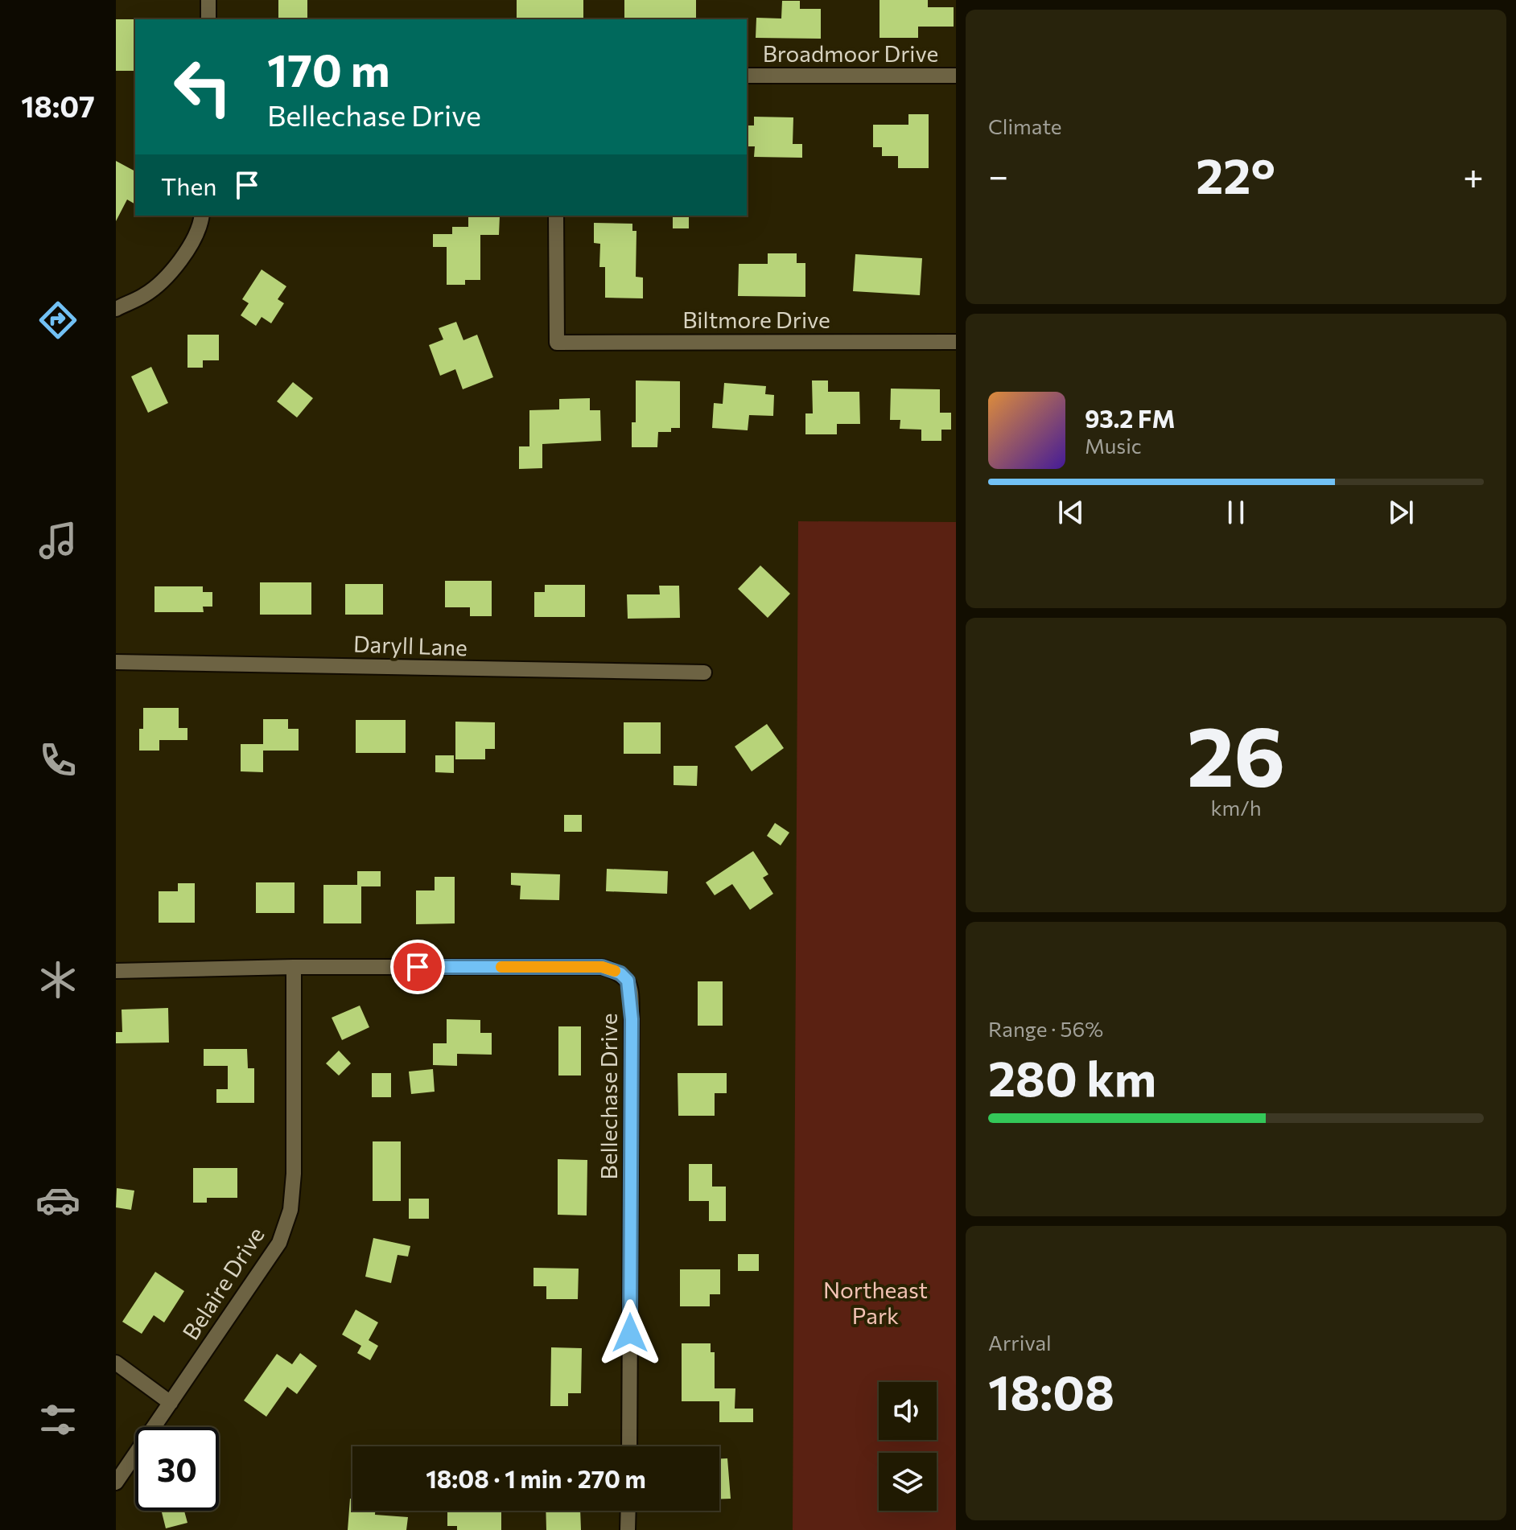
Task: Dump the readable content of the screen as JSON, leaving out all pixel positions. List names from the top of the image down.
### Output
{
  "streets": {
    "street": [
      "Broadmoor Drive",
      "Biltmore Drive",
      "Daryll Lane",
      "Bellechase Drive",
      "Belaire Drive"
    ]
  },
  "crossings": [
    ["Bellechase Drive", "Belaire Drive"]
  ],
  "parks": ["Northeast Park"],
  "page": {
    "tabs": "18:07",
    "tile": [
      "Climate",
      ["26", "km/h"],
      ["Range · 56%", "280 km"],
      ["Arrival", "18:08"]
    ],
    "turn": ["170 m", "Bellechase Drive"],
    "heat": ["−", "22°", "+"],
    "then": "Then",
    "song": ["93.2 FM", "Music"],
    "limit": "30",
    "trip": "18:08 · 1 min · 270 m"
  }
}
